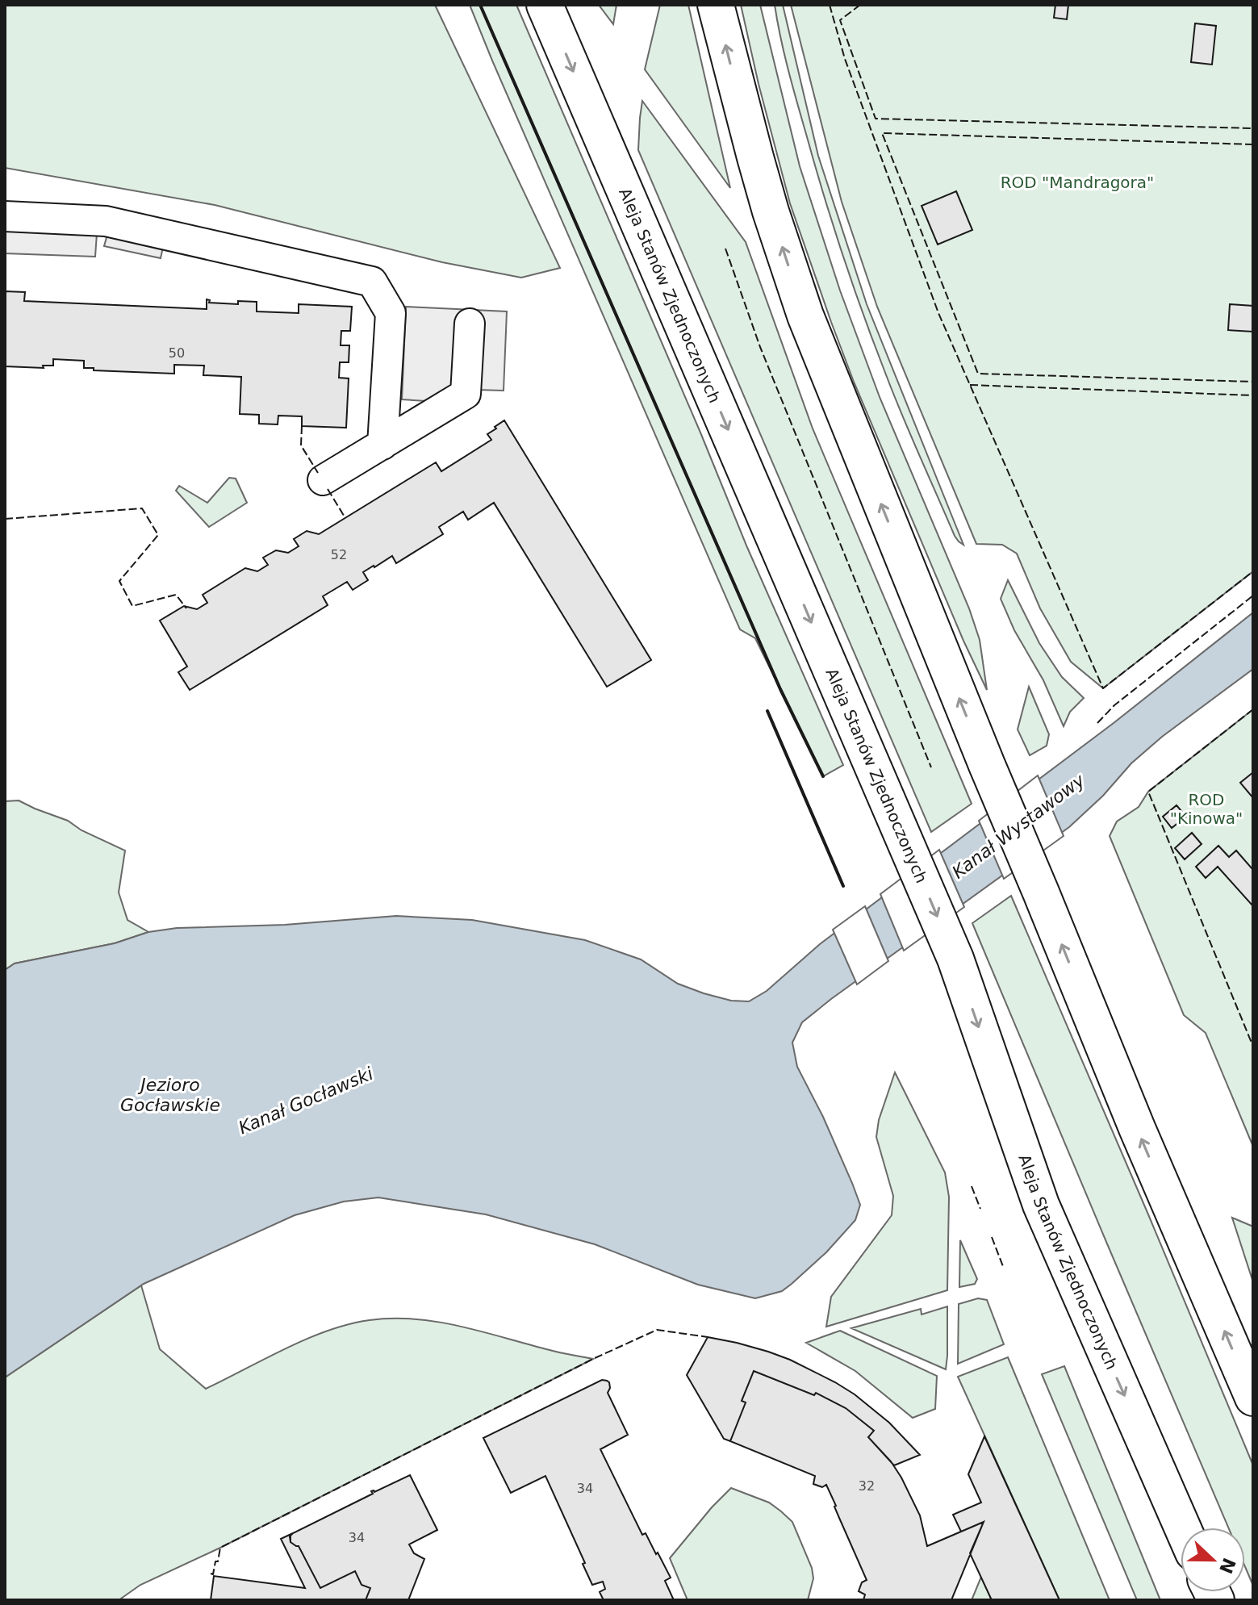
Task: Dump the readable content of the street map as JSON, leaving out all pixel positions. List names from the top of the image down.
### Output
{
  "streets": {
    "main road": ["Aleja Stanów Zjednoczonych"]
  },
  "water": ["Kanał Wystawowy", "Jezioro Gocławskie", "Kanał Gocławski"],
  "parks": ["ROD \"Mandragora\"", "ROD \"Kinowa\""],
  "house_numbers": [
    "50",
    "52",
    "32",
    "34",
    "34"
  ],
  "north": "right"
}
